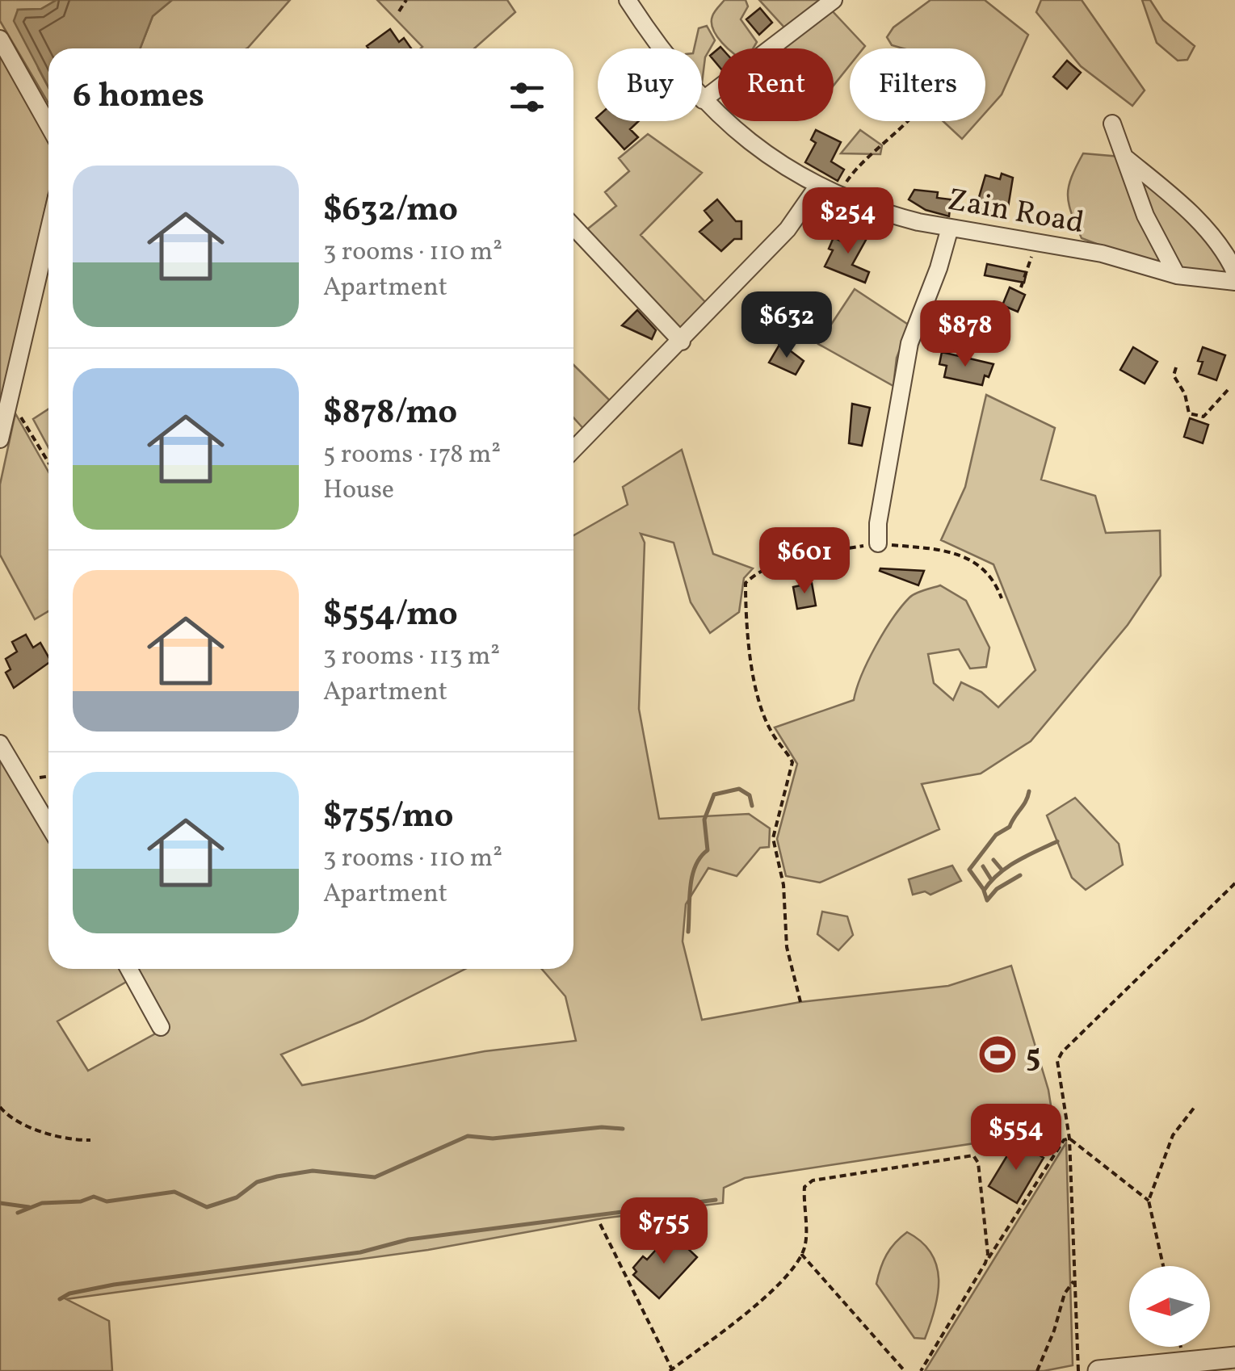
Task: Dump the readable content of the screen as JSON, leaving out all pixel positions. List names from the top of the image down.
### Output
{
  "streets": {
    "street": ["Zain Road"]
  },
  "places": {
    "sports": ["5"]
  },
  "north": "left",
  "page": {
    "chip": ["Buy", "Rent", "Filters"],
    "heading": "6 homes",
    "list": [
      {
        "name": "$632/mo",
        "note": "3 rooms · 110 m² · Apartment"
      },
      {
        "name": "$878/mo",
        "note": "5 rooms · 178 m² · House"
      },
      {
        "name": "$554/mo",
        "note": "3 rooms · 113 m² · Apartment"
      },
      {
        "name": "$755/mo",
        "note": "3 rooms · 110 m² · Apartment"
      }
    ],
    "price": [
      "$254",
      "$632",
      "$878",
      "$601",
      "$554",
      "$755"
    ]
  }
}
